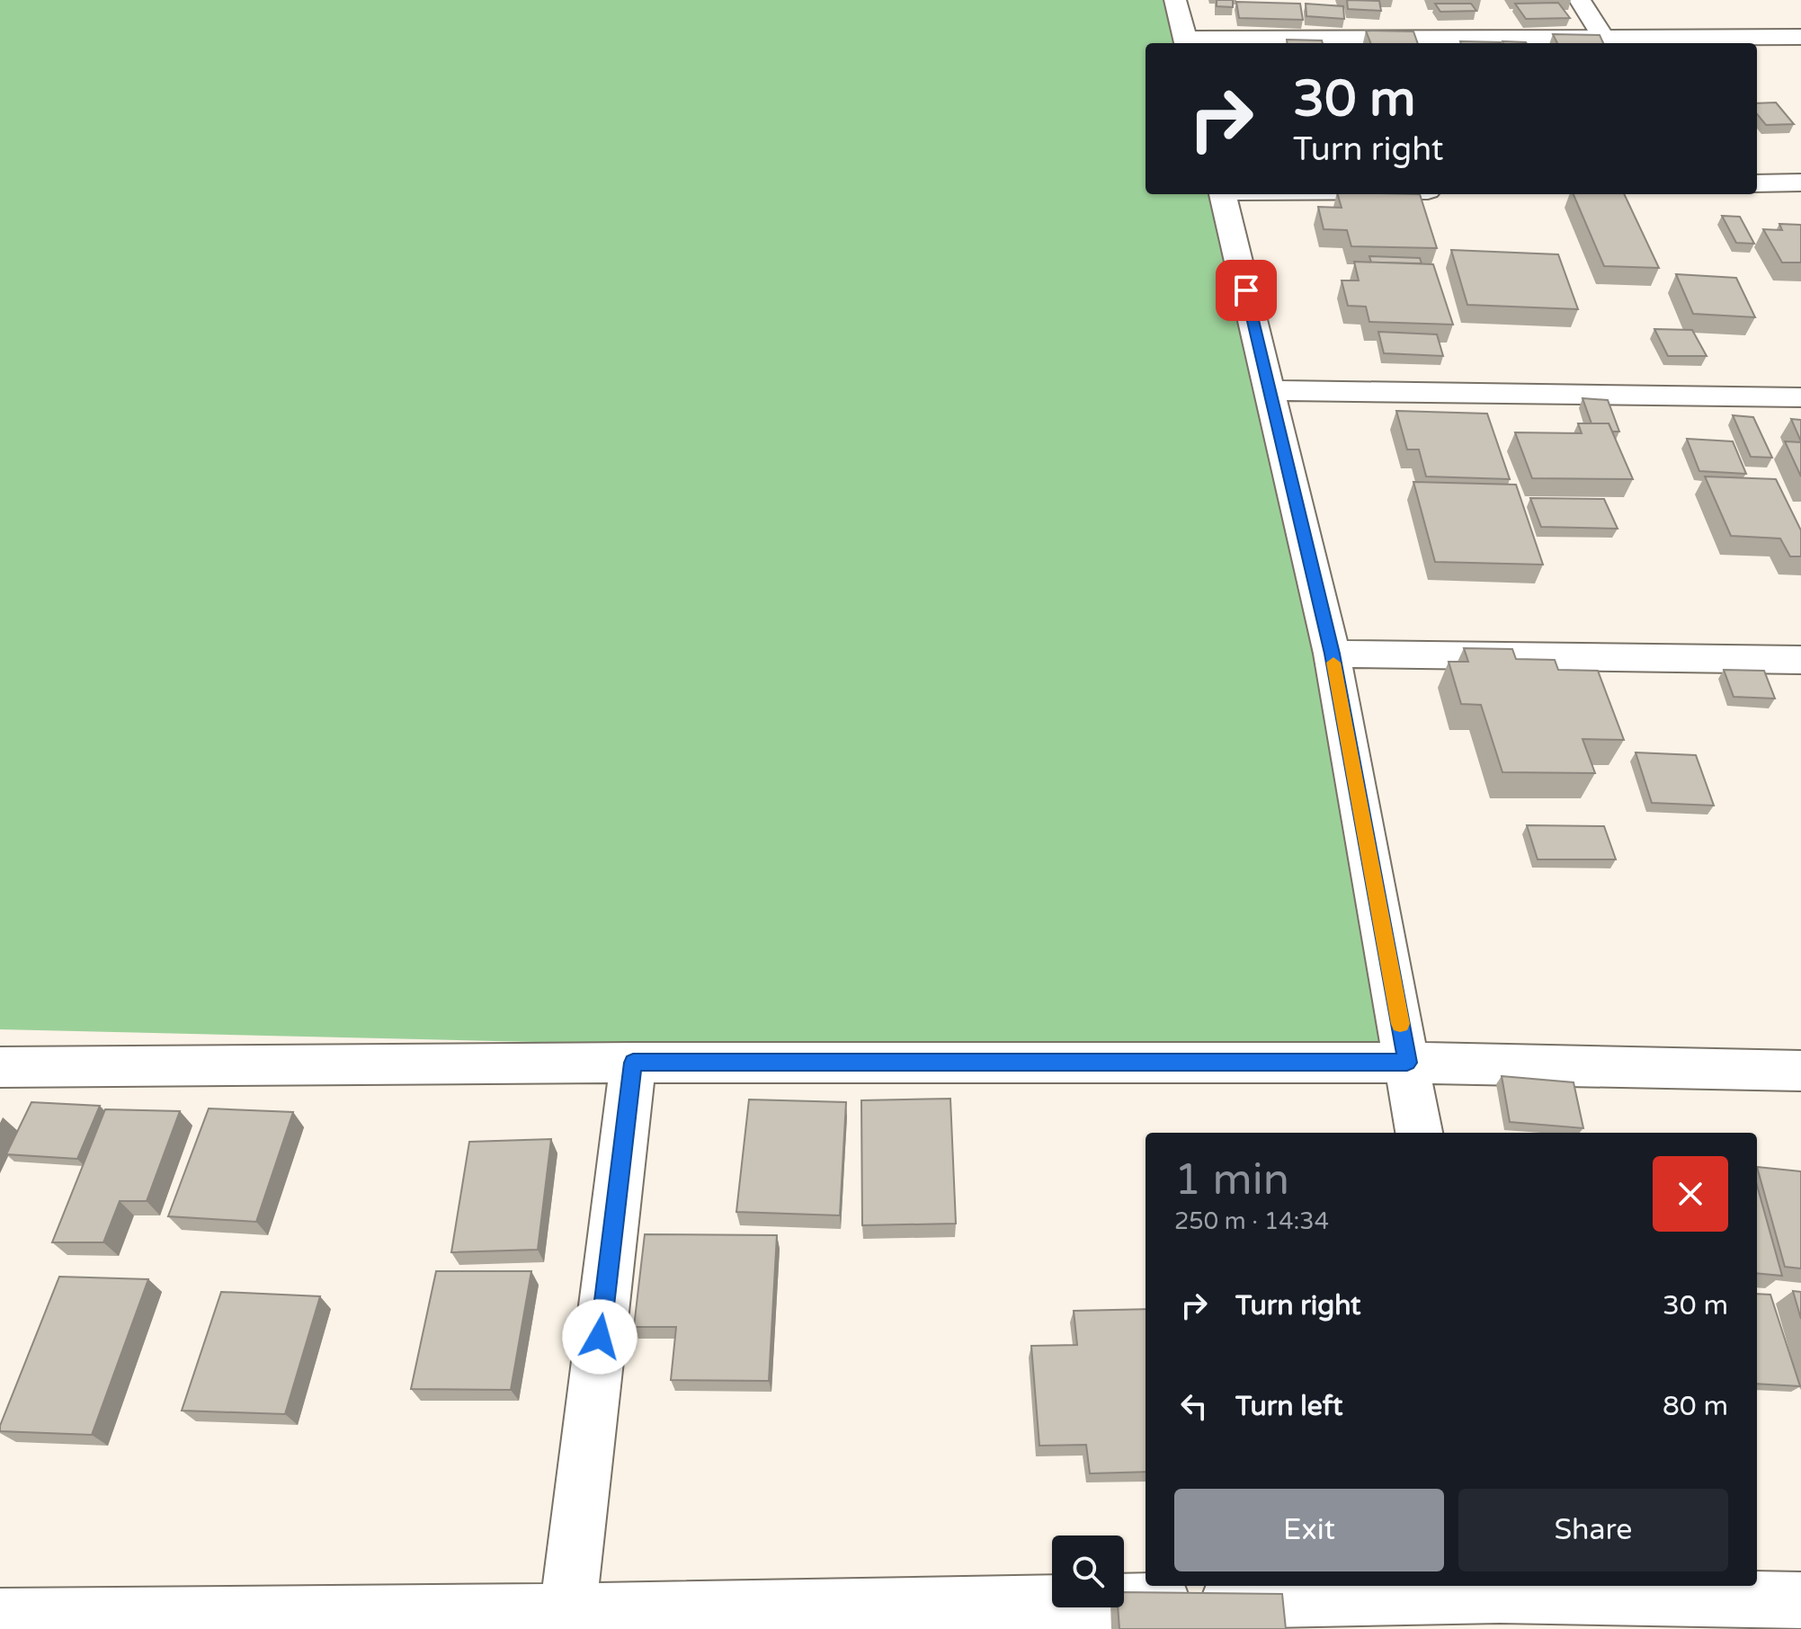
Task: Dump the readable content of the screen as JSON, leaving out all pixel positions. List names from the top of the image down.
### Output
{
  "page": {
    "turn": ["30 m", "Turn right"],
    "heading": ["1 min", "250 m · 14:34"],
    "list": [
      {
        "name": "Turn right",
        "value": "30 m"
      },
      {
        "name": "Turn left",
        "value": "80 m"
      }
    ],
    "buttons": ["Exit", "Share"]
  }
}
